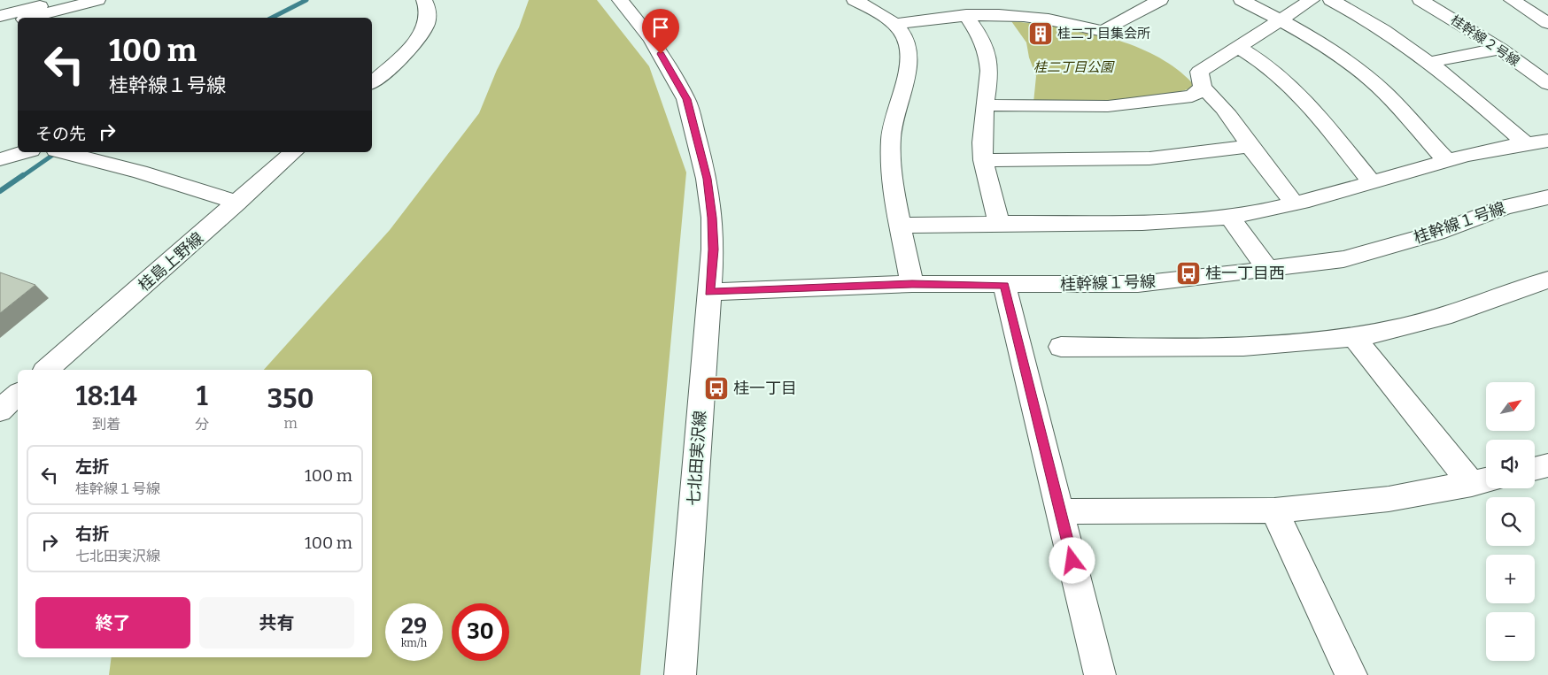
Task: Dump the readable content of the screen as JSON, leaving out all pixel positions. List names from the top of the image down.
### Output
{
  "streets": {
    "main road": [
      "桂幹線２号線",
      "桂幹線１号線",
      "桂島上野線",
      "七北田実沢線"
    ]
  },
  "crossings": [
    ["桂幹線１号線", "七北田実沢線"]
  ],
  "parks": ["桂二丁目公園"],
  "places": {
    "building": ["桂二丁目集会所"],
    "bus stop": ["桂一丁目西", "桂一丁目"]
  },
  "north": "top right",
  "page": {
    "turn": ["100 m", "桂幹線１号線"],
    "then": "その先",
    "eta": [
      "18:14",
      "到着",
      "1",
      "分",
      "350",
      "m"
    ],
    "map_buttons": ["+", "−"],
    "list": [
      {
        "name": "左折",
        "note": "桂幹線１号線",
        "value": "100 m"
      },
      {
        "name": "右折",
        "note": "七北田実沢線",
        "value": "100 m"
      }
    ],
    "buttons": ["終了", "共有"],
    "speed": "29 km/h",
    "limit": "30"
  }
}
